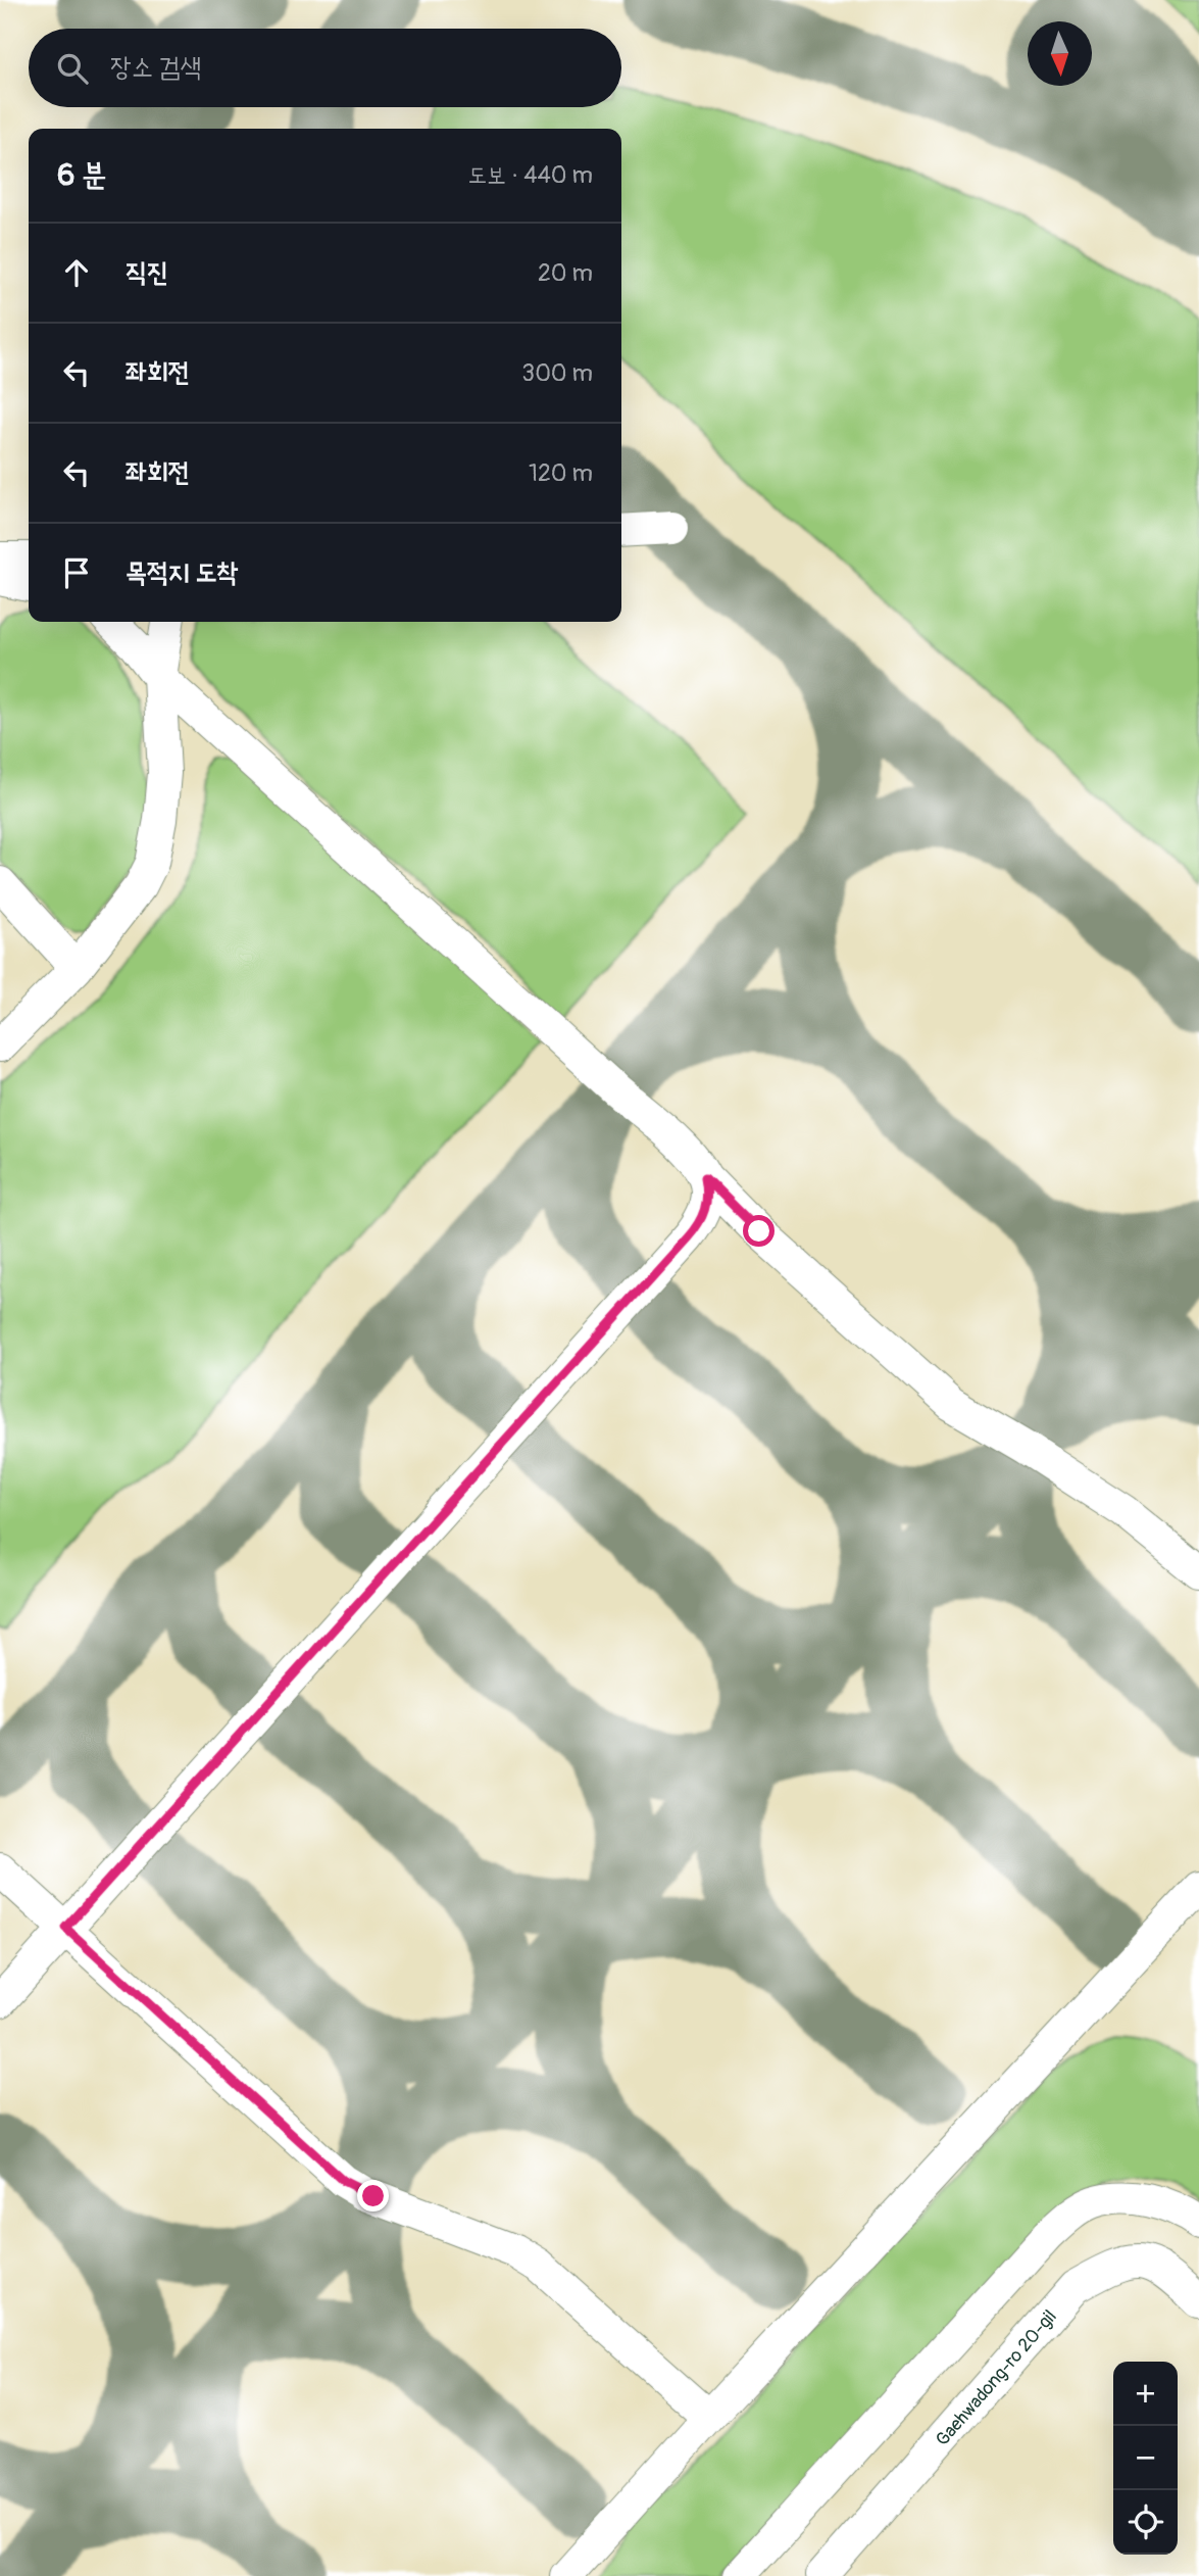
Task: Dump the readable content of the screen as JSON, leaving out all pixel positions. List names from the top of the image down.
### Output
{
  "streets": {
    "street": ["Gaehwadong-ro 20-gil"]
  },
  "north": "bottom",
  "page": {
    "search": "장소 검색",
    "heading": ["6 분", "도보 · 440 m"],
    "list": [
      ["직진", "20 m"],
      ["좌회전", "300 m"],
      ["좌회전", "120 m"],
      "목적지 도착"
    ],
    "map_buttons": ["+", "−"]
  }
}
